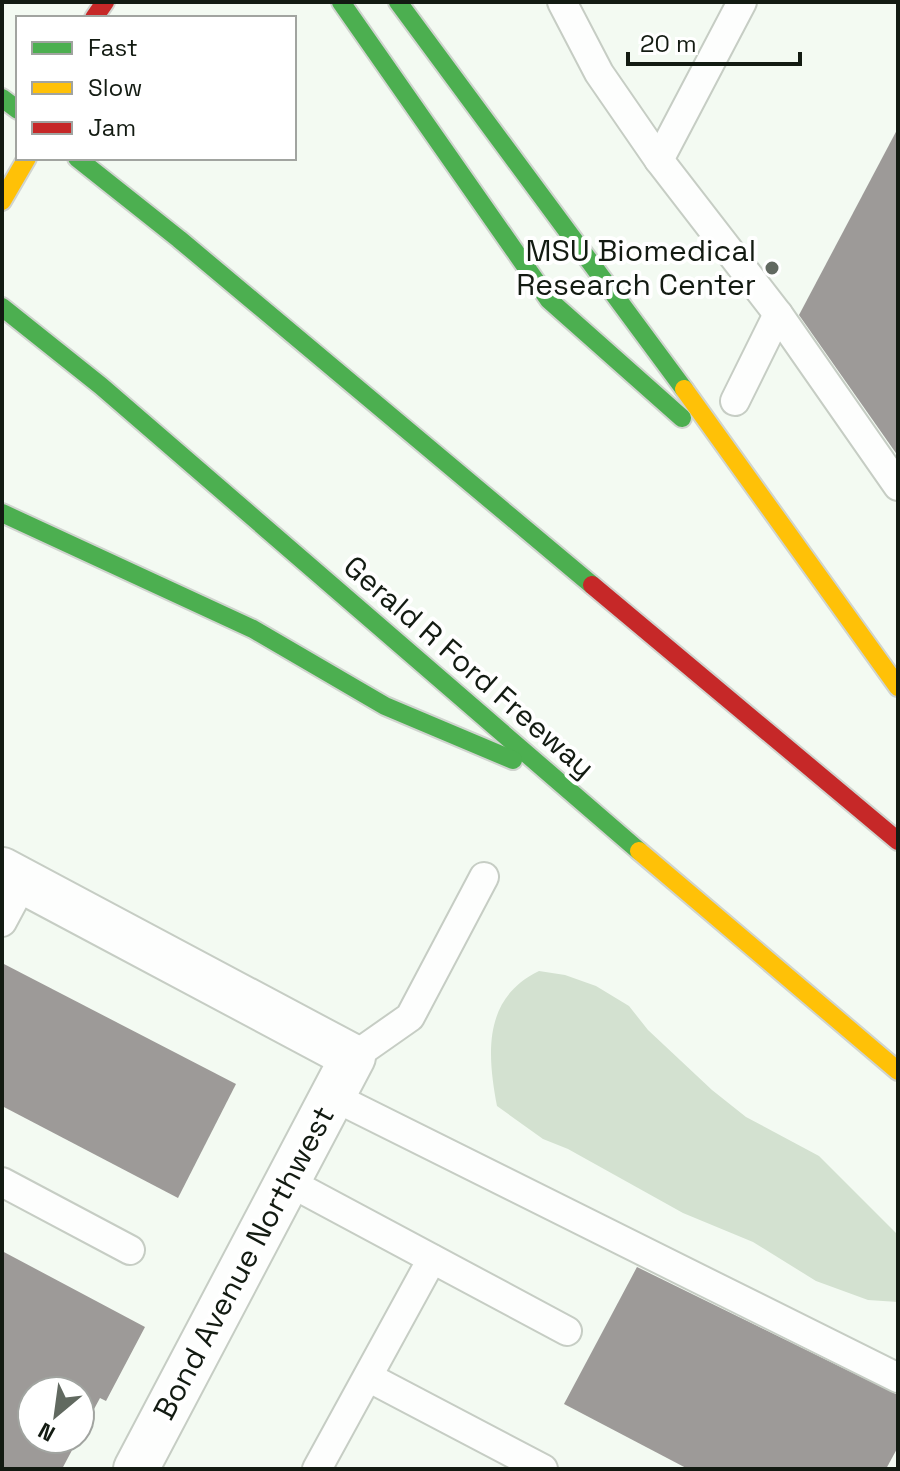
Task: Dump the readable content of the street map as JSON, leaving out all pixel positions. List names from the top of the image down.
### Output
{
  "streets": {
    "highway": ["Gerald R Ford Freeway"],
    "street": ["Bond Avenue Northwest"]
  },
  "places": ["MSU Biomedical Research Center"],
  "legend": ["Fast", "Slow", "Jam"],
  "scale_bar": "20 m",
  "north": "bottom left"
}
